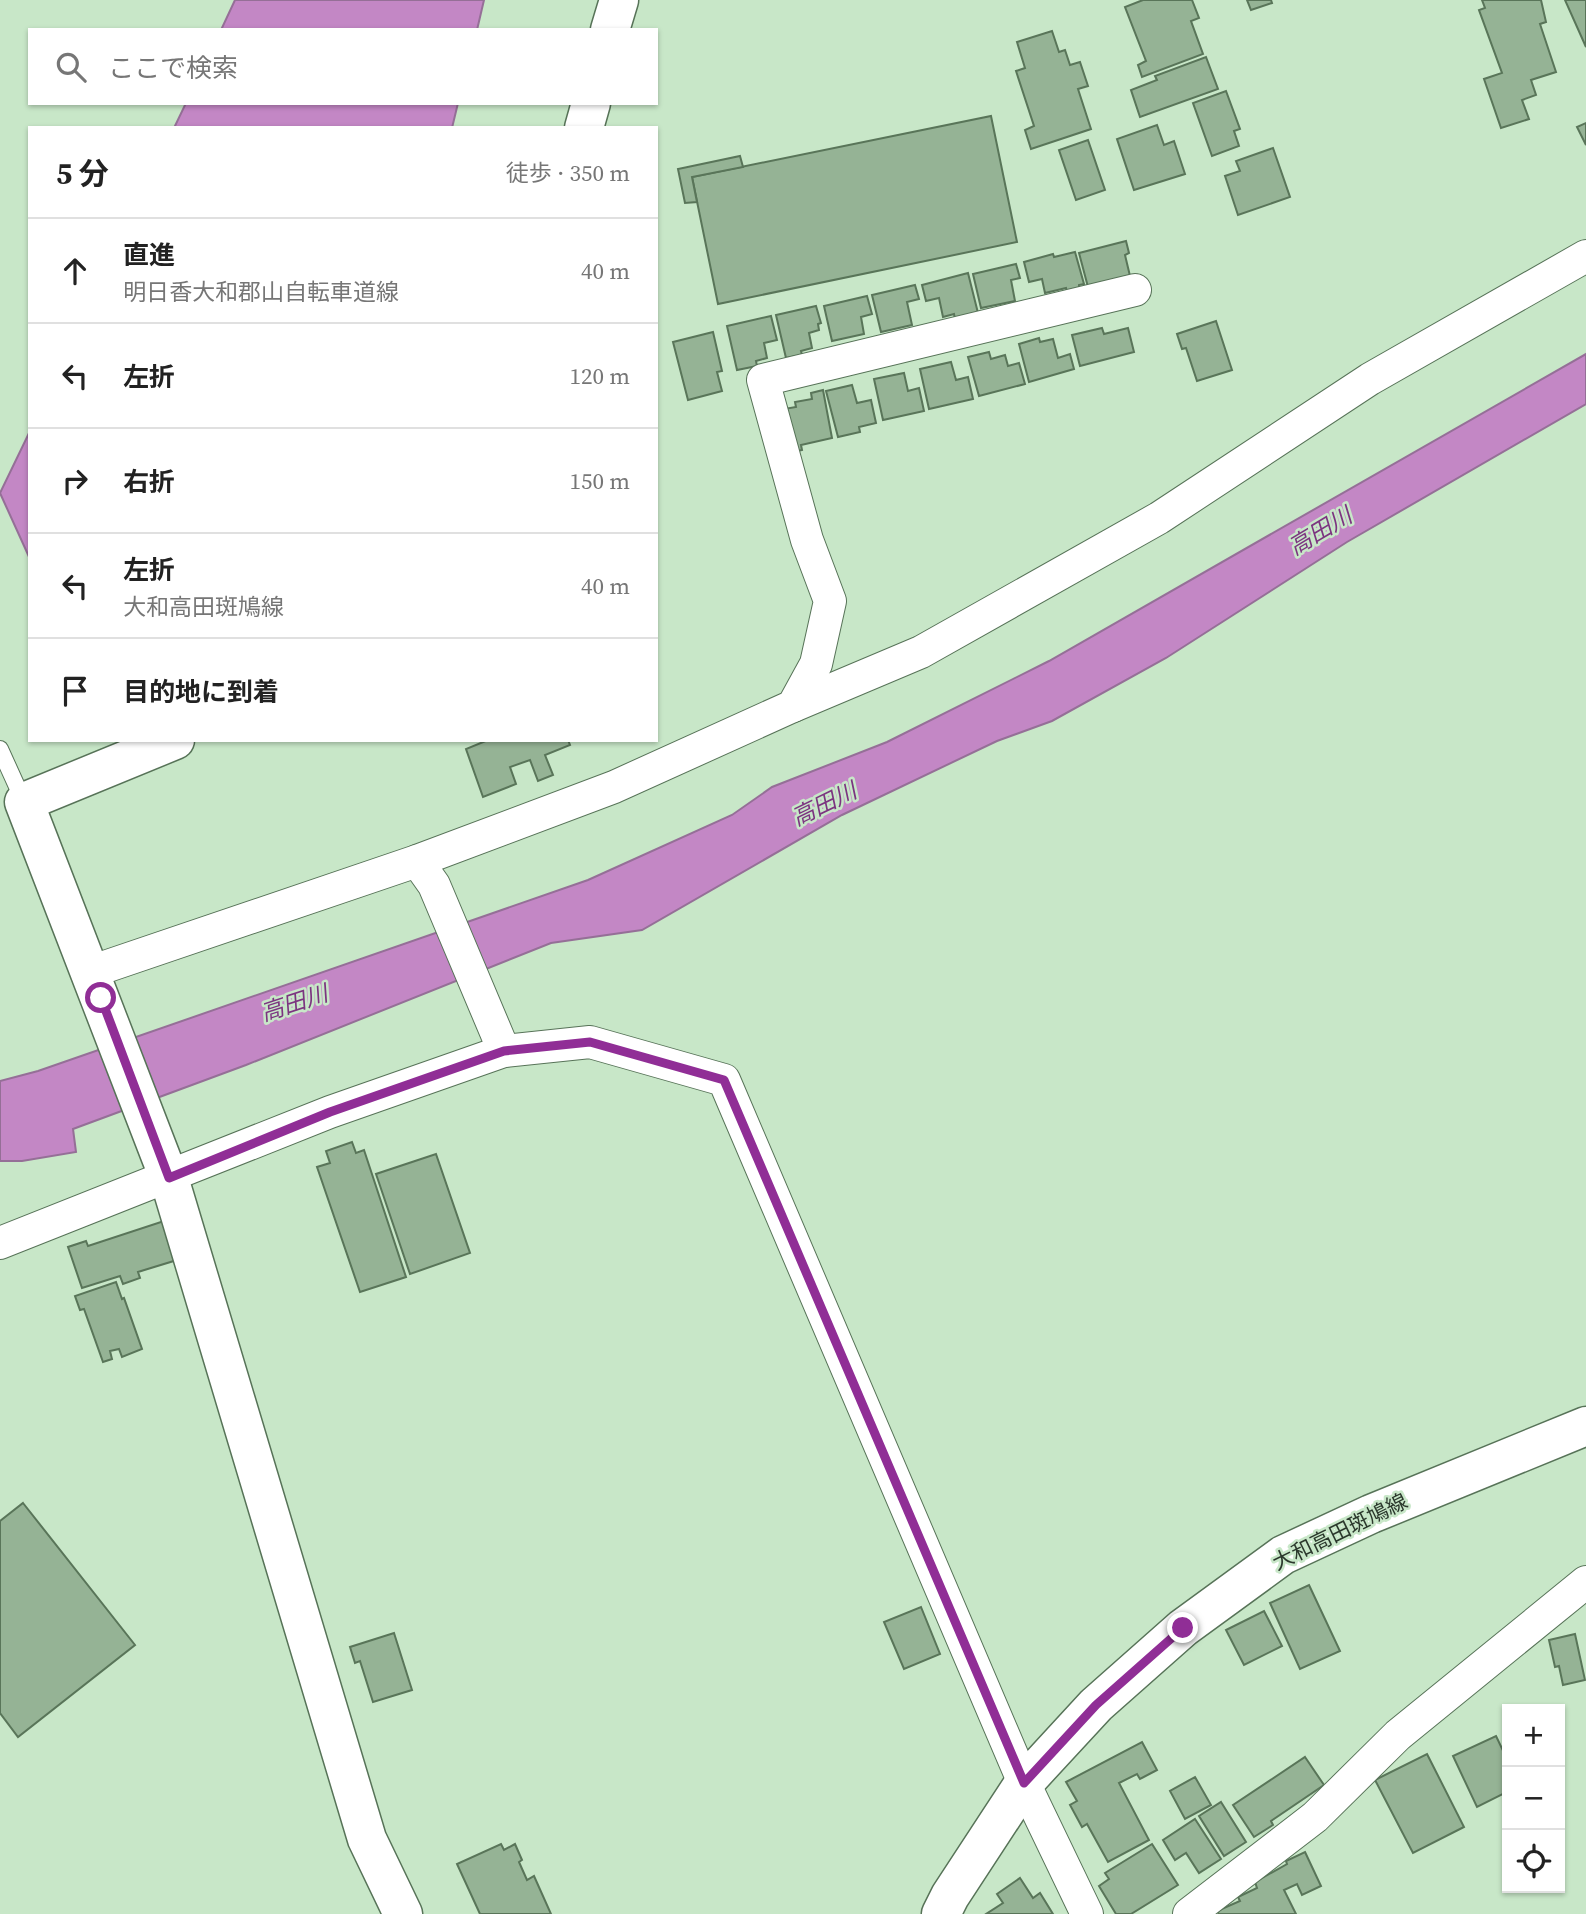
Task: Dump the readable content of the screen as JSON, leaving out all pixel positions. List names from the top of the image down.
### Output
{
  "streets": {
    "street": ["大和高田斑鳩線"]
  },
  "water": ["高田川"],
  "page": {
    "search": "ここで検索",
    "heading": ["5 分", "徒歩 · 350 m"],
    "list": [
      ["直進", "明日香大和郡山自転車道線", "40 m"],
      ["左折", "120 m"],
      ["右折", "150 m"],
      ["左折", "大和高田斑鳩線", "40 m"],
      "目的地に到着"
    ],
    "map_buttons": ["+", "−"]
  }
}
